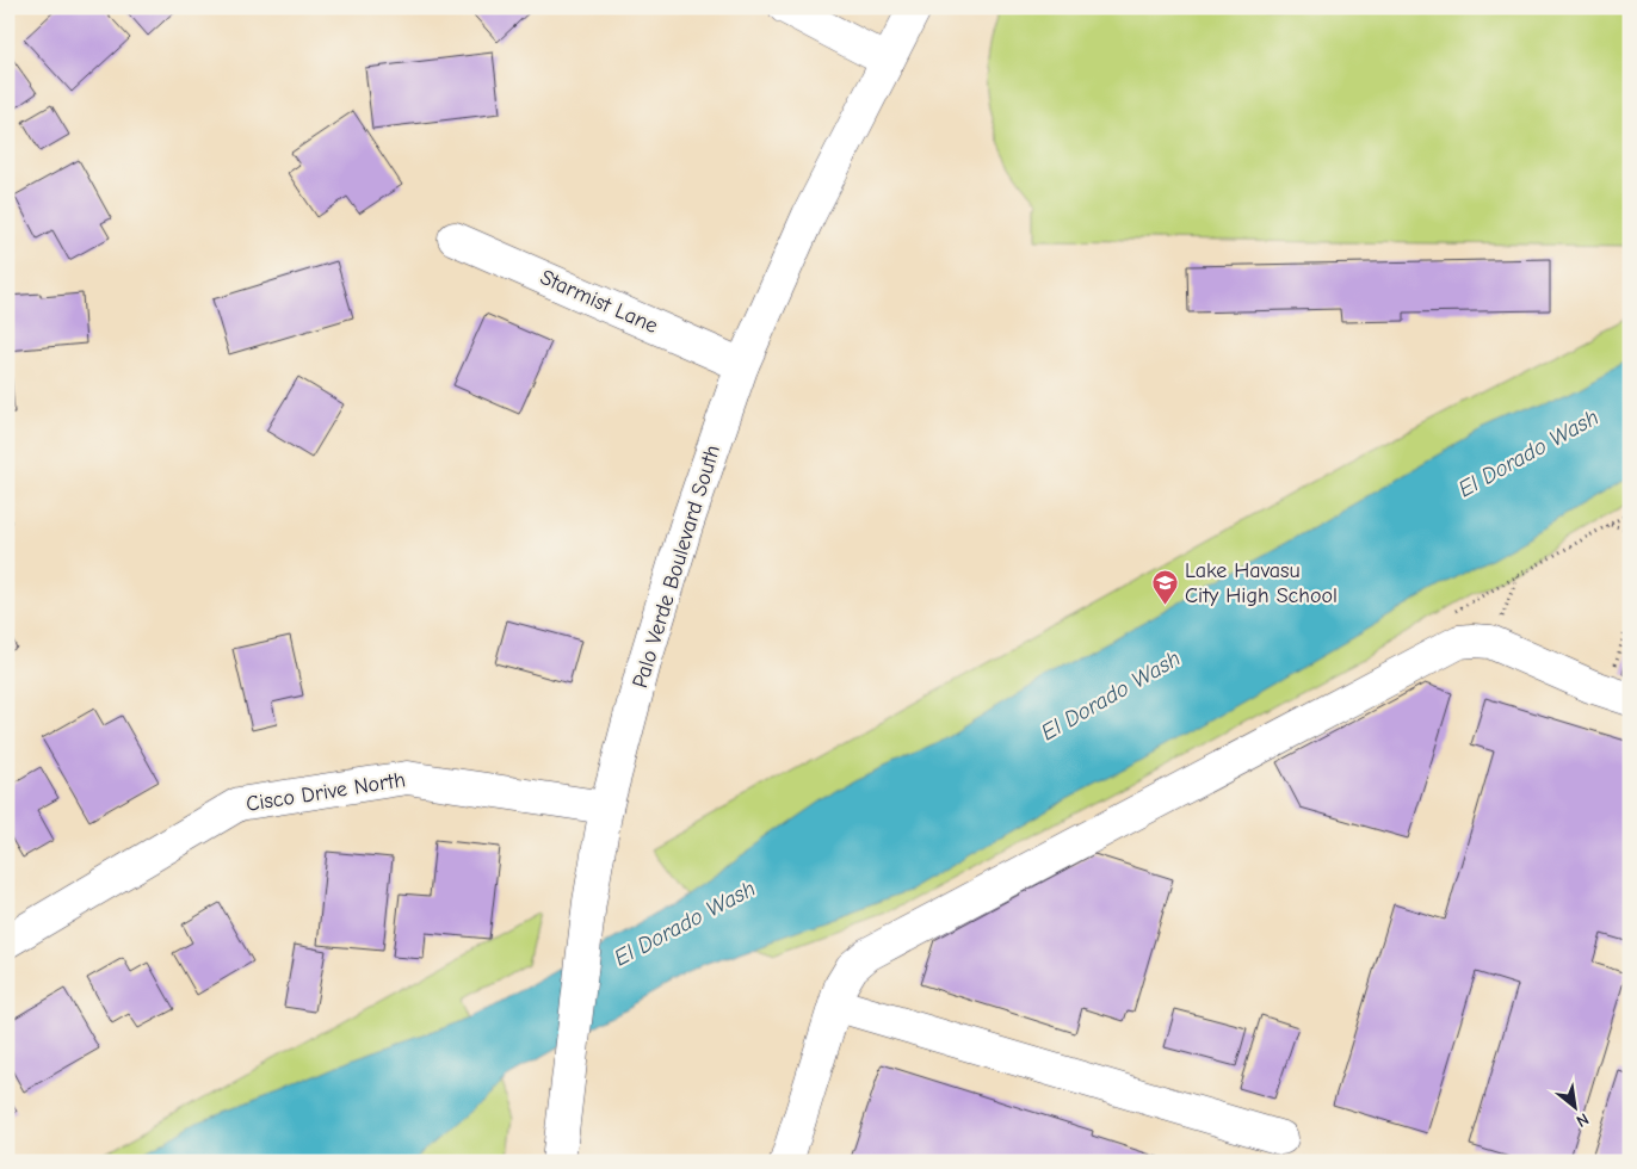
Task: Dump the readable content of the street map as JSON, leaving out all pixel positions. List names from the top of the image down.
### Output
{
  "streets": {
    "main road": ["Starmist Lane", "Palo Verde Boulevard South", "Cisco Drive North"]
  },
  "crossings": [
    ["Starmist Lane", "Palo Verde Boulevard South"],
    ["Palo Verde Boulevard South", "Cisco Drive North"]
  ],
  "water": ["El Dorado Wash"],
  "places": {
    "school or university": ["Lake Havasu City High School"]
  },
  "north": "bottom right"
}
